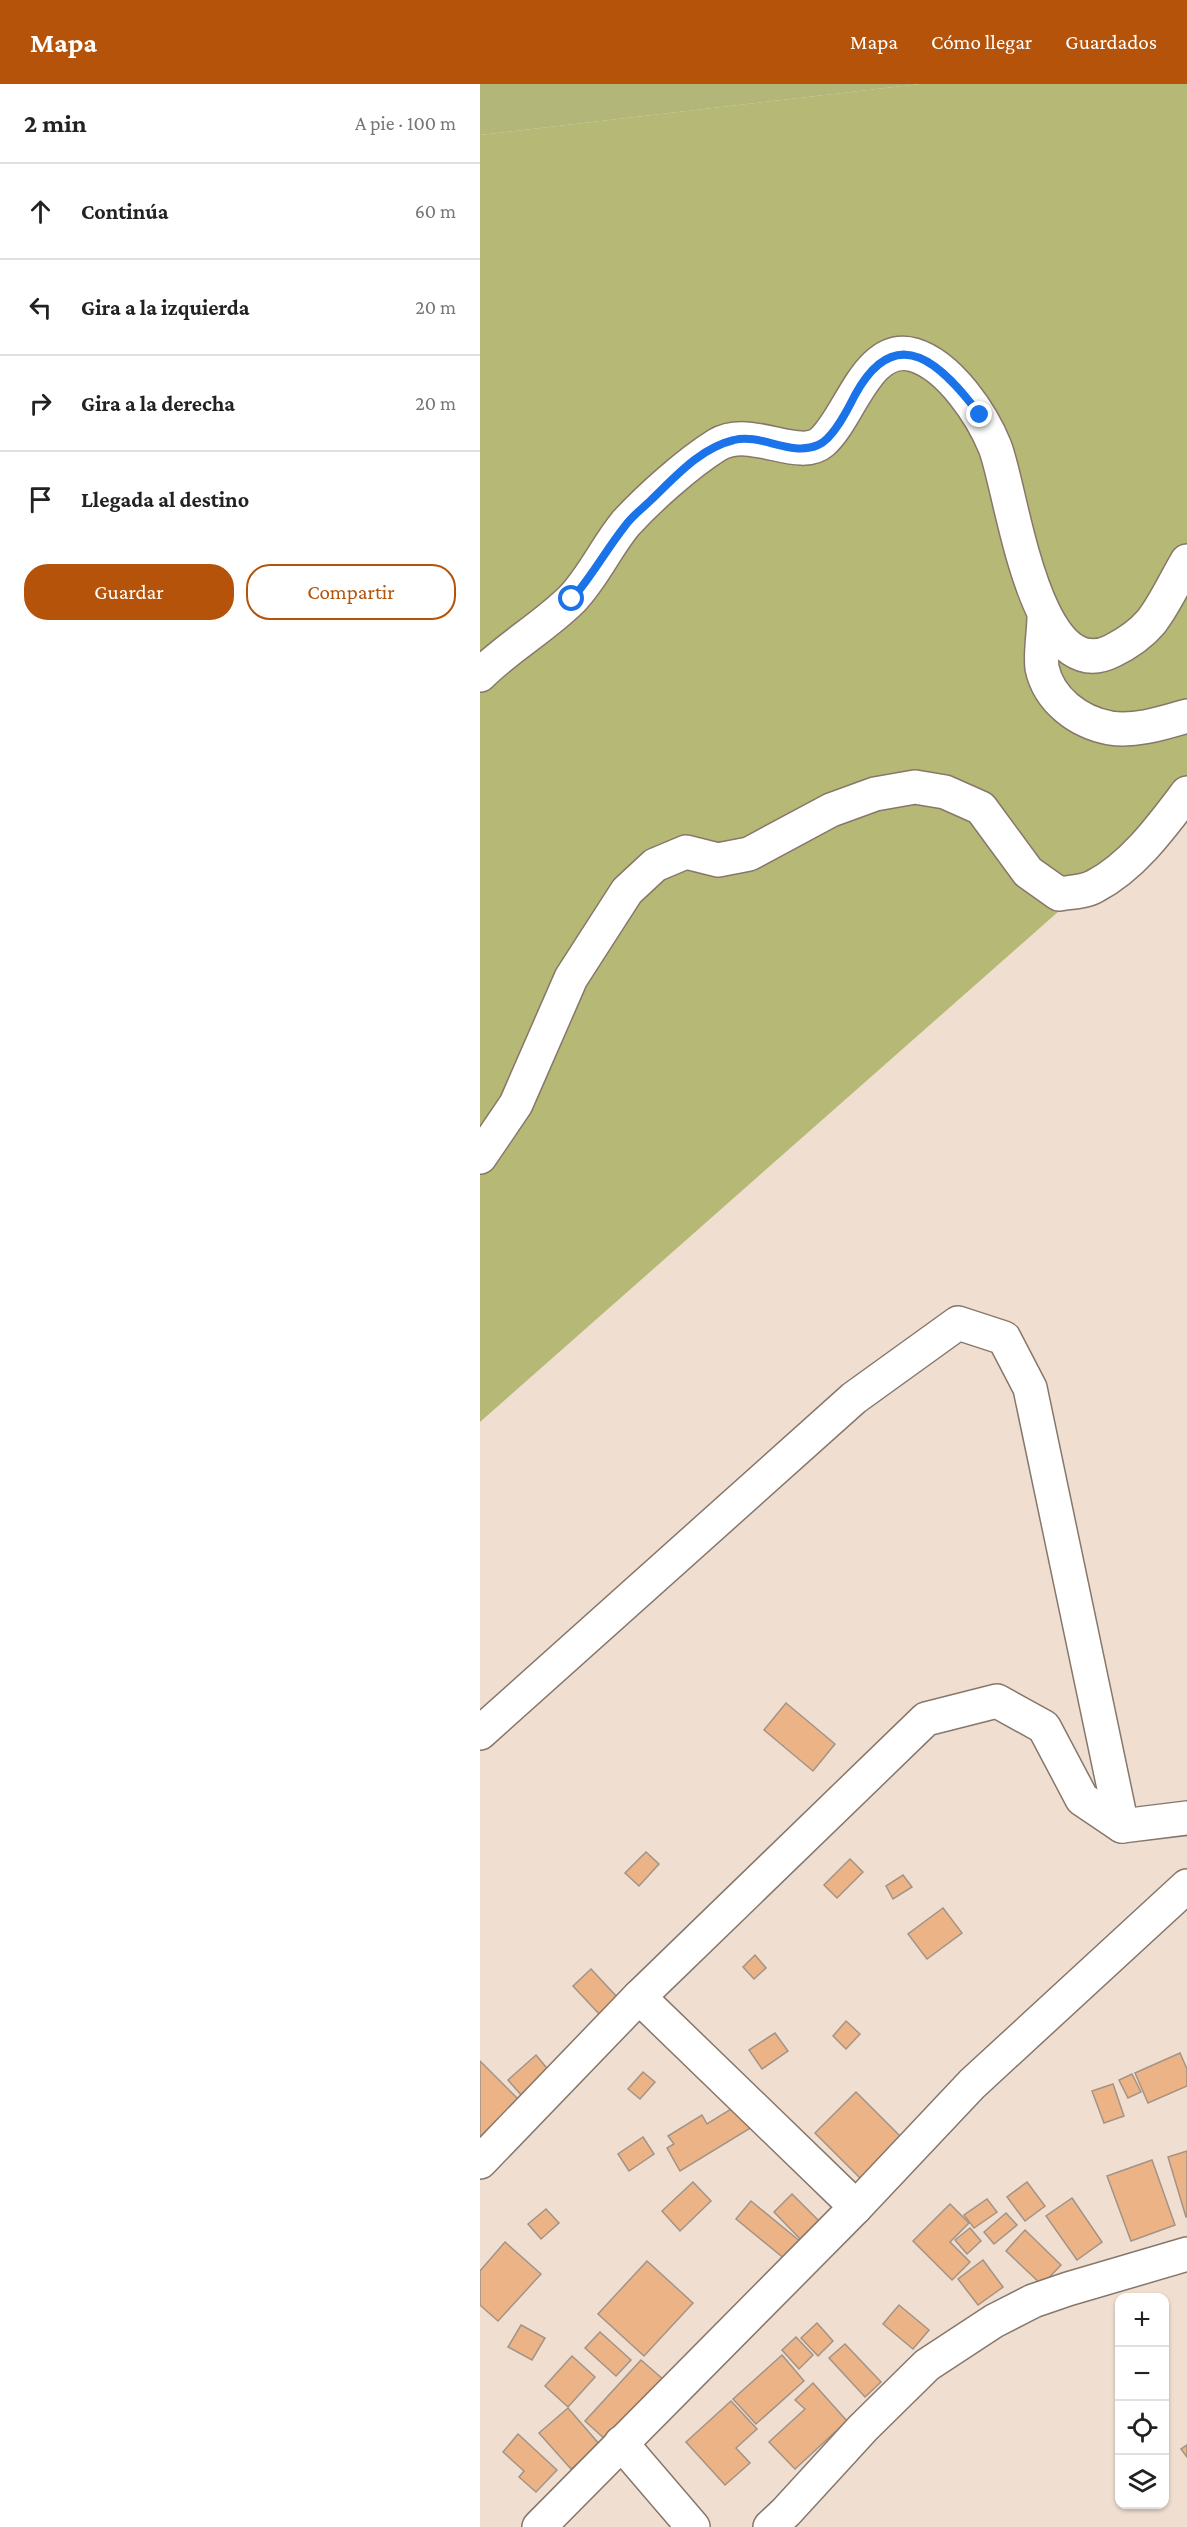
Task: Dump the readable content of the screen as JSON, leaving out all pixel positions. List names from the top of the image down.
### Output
{
  "page": {
    "header": "Mapa",
    "nav": ["Mapa", "Cómo llegar", "Guardados"],
    "heading": ["2 min", "A pie · 100 m"],
    "list": [
      ["Continúa", "60 m"],
      ["Gira a la izquierda", "20 m"],
      ["Gira a la derecha", "20 m"],
      "Llegada al destino"
    ],
    "buttons": ["Guardar", "Compartir"],
    "map_buttons": ["+", "−"]
  }
}
